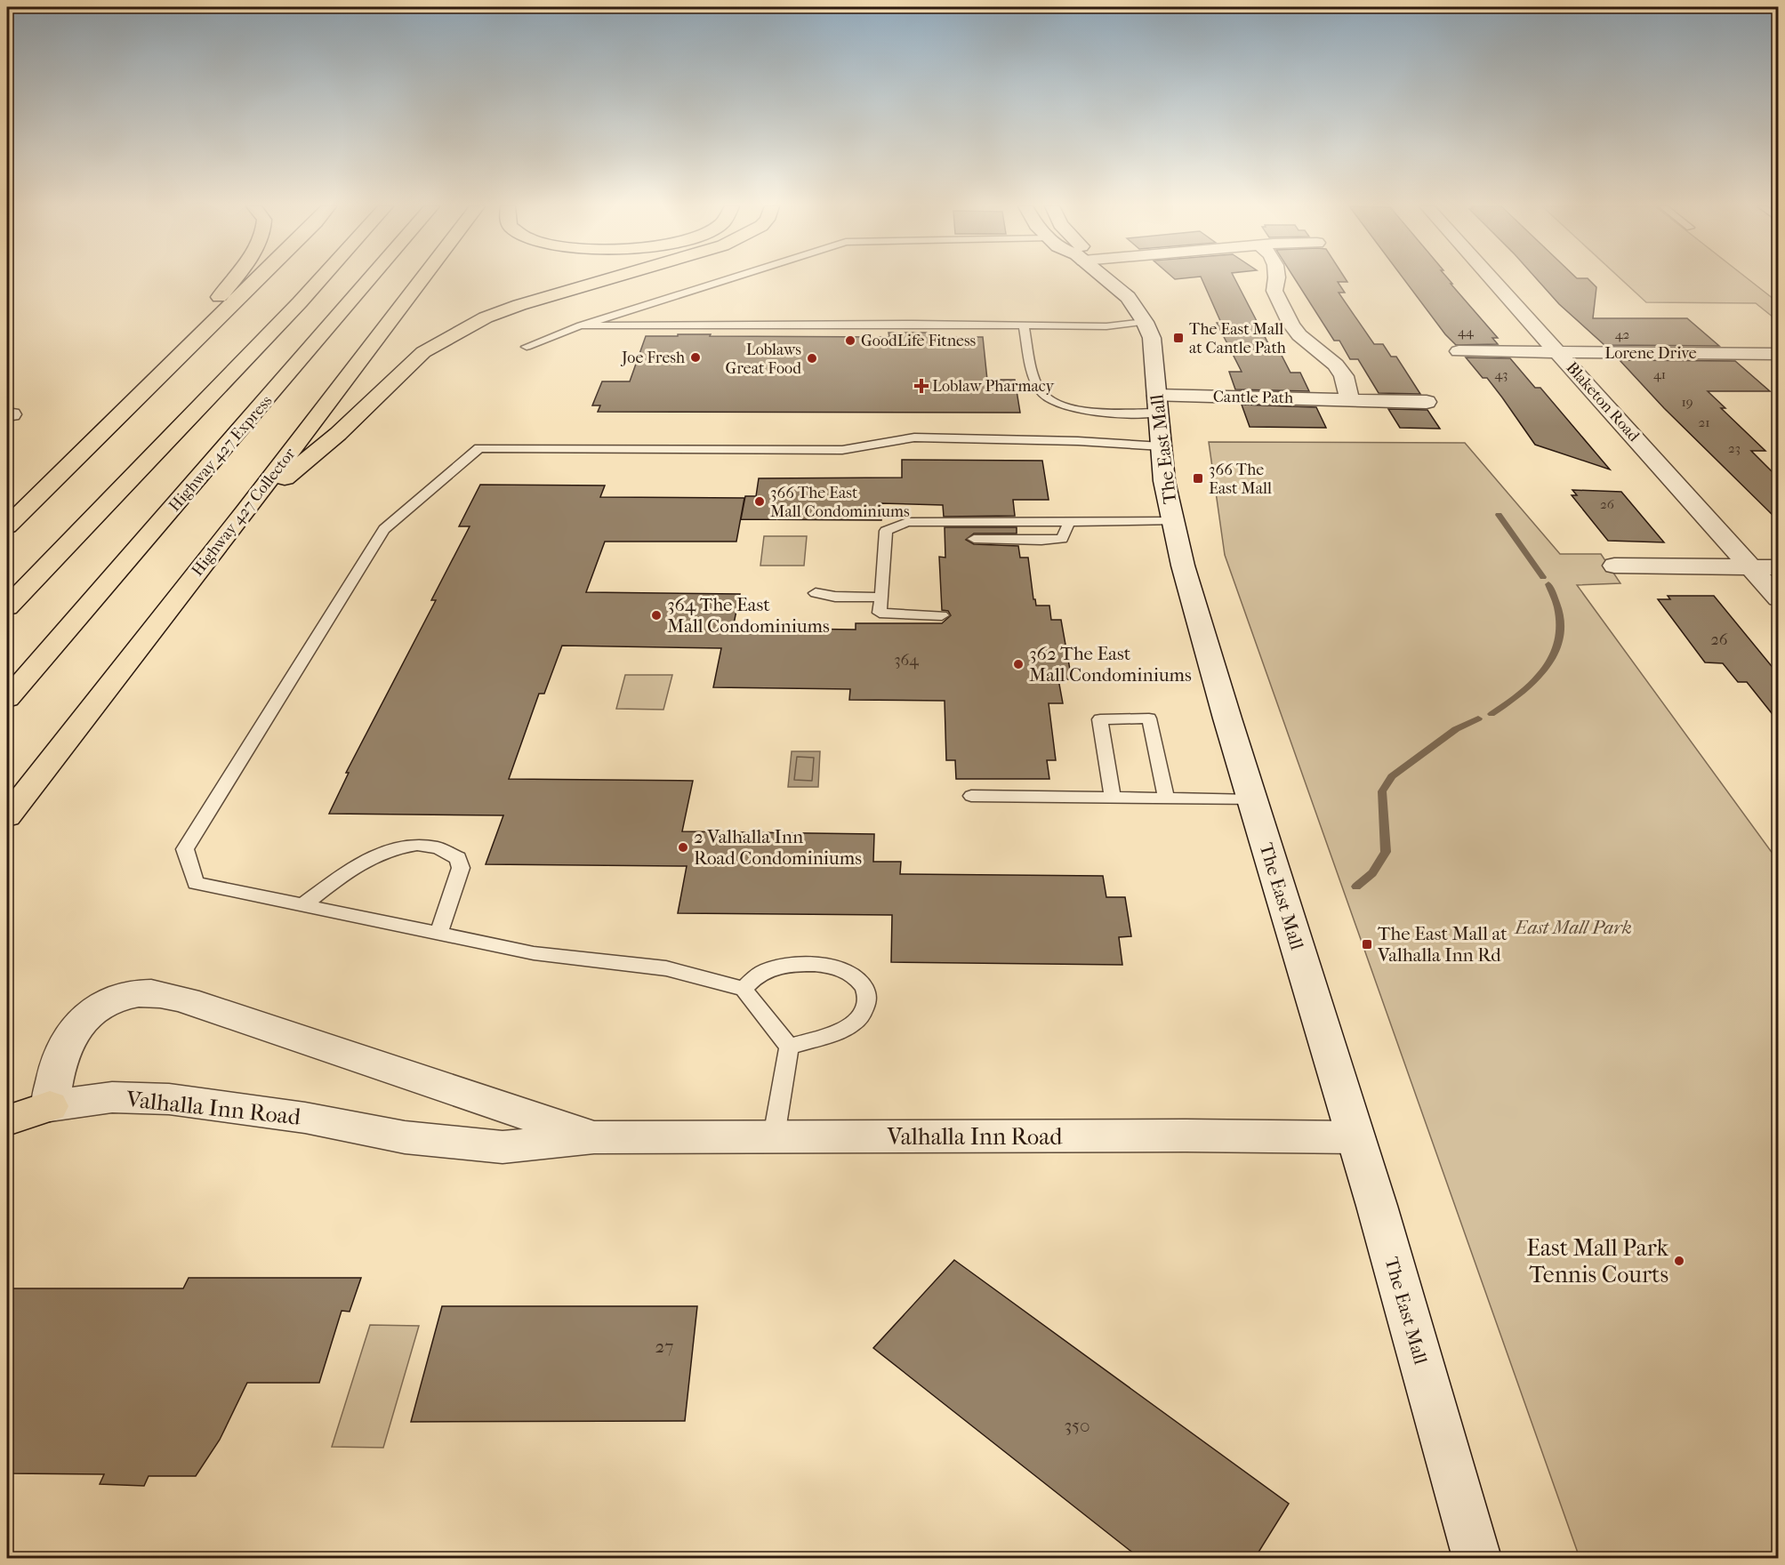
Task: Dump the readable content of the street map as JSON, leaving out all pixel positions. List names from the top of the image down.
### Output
{
  "streets": {
    "highway": ["Highway 427 Express", "Highway 427 Collector"],
    "street": [
      "Lorene Drive",
      "Cantle Path",
      "Blaketon Road",
      "The East Mall",
      "Valhalla Inn Road"
    ]
  },
  "crossings": [
    ["Lorene Drive", "Blaketon Road"],
    ["Cantle Path", "The East Mall"],
    ["The East Mall", "Valhalla Inn Road"]
  ],
  "parks": ["East Mall Park"],
  "places": {
    "transit": ["The East Mall at Cantle Path", "366 The East Mall", "The East Mall at Valhalla Inn Rd"],
    "other": [
      "GoodLife Fitness",
      "Joe Fresh",
      "Loblaws Great Food",
      "366 The East Mall Condominiums",
      "364 The East Mall Condominiums",
      "362 The East Mall Condominiums",
      "2 Valhalla Inn Road Condominiums",
      "East Mall Park Tennis Courts"
    ],
    "health": ["Loblaw Pharmacy"]
  },
  "house_numbers": [
    "44",
    "42",
    "43",
    "41",
    "19",
    "21",
    "23",
    "26",
    "26",
    "364",
    "27",
    "350"
  ]
}
